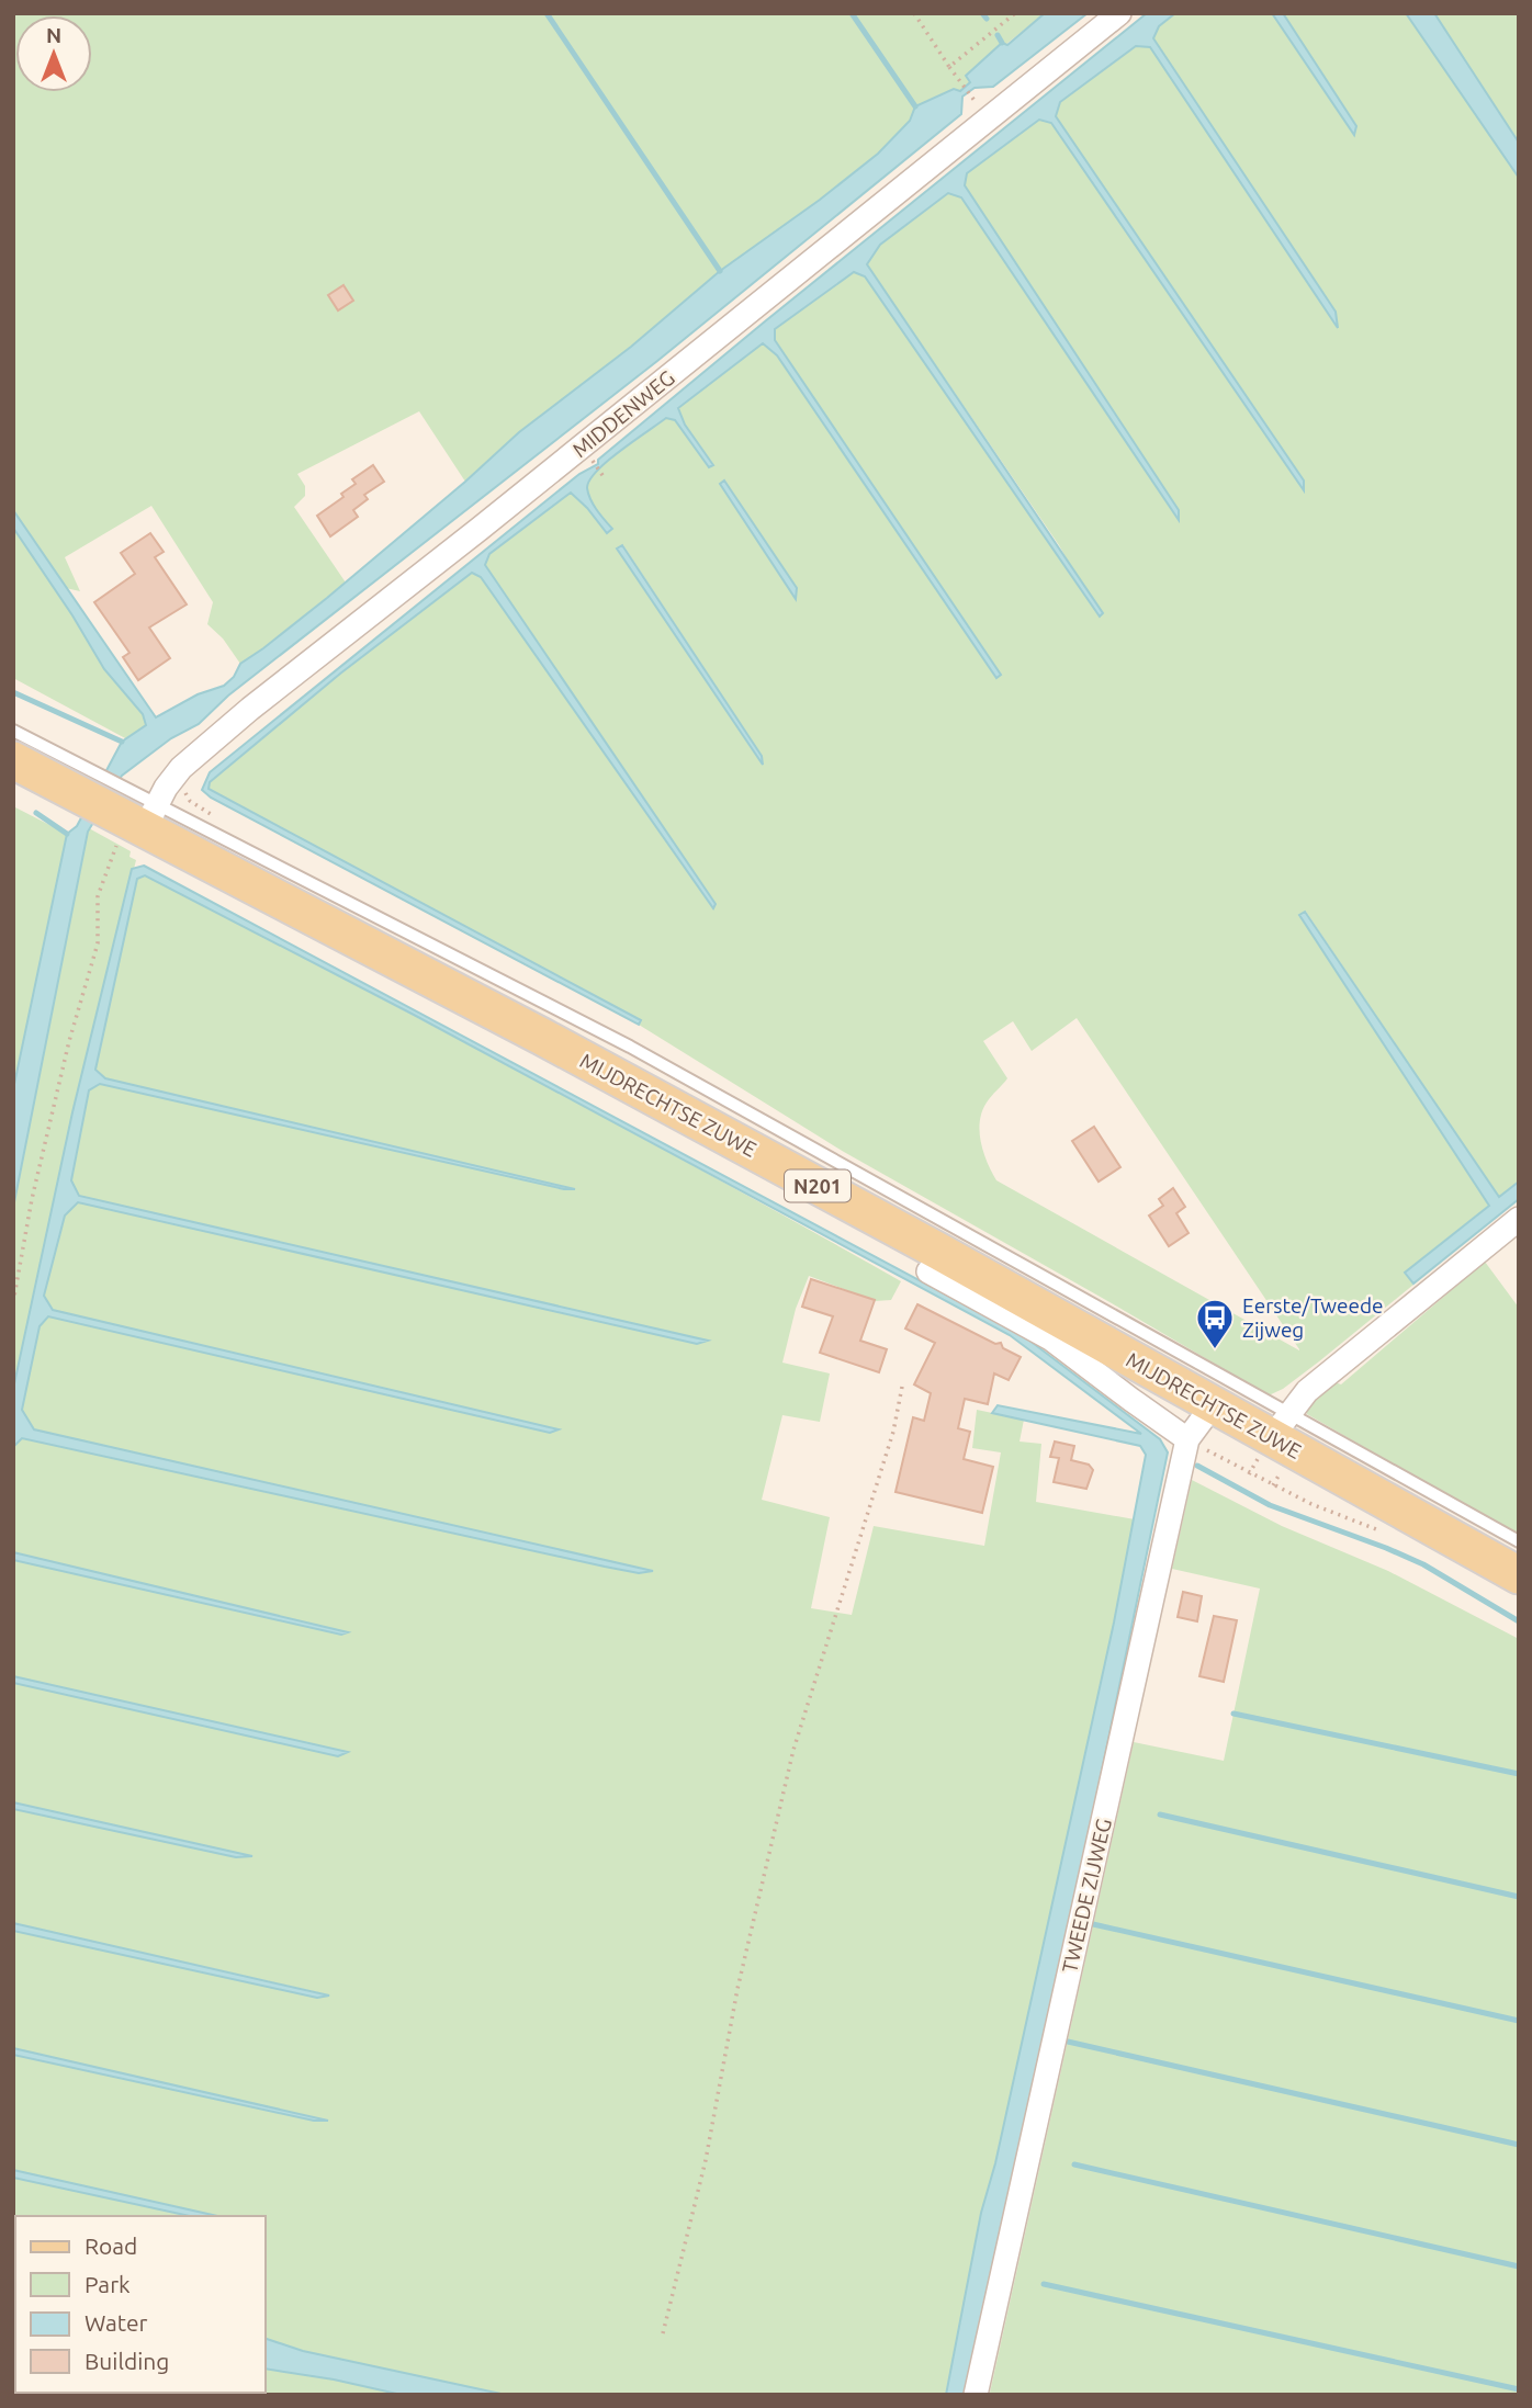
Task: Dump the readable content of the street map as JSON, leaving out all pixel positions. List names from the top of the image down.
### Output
{
  "streets": {
    "main road": ["MIJDRECHTSE ZUWE", "N201"],
    "street": ["MIDDENWEG", "TWEEDE ZIJWEG"]
  },
  "crossings": [
    ["MIDDENWEG", "MIJDRECHTSE ZUWE"],
    ["MIJDRECHTSE ZUWE", "TWEEDE ZIJWEG"]
  ],
  "places": {
    "bus stop": ["Eerste/Tweede Zijweg"]
  },
  "legend": [
    "Road",
    "Park",
    "Water",
    "Building"
  ],
  "north": "top"
}
